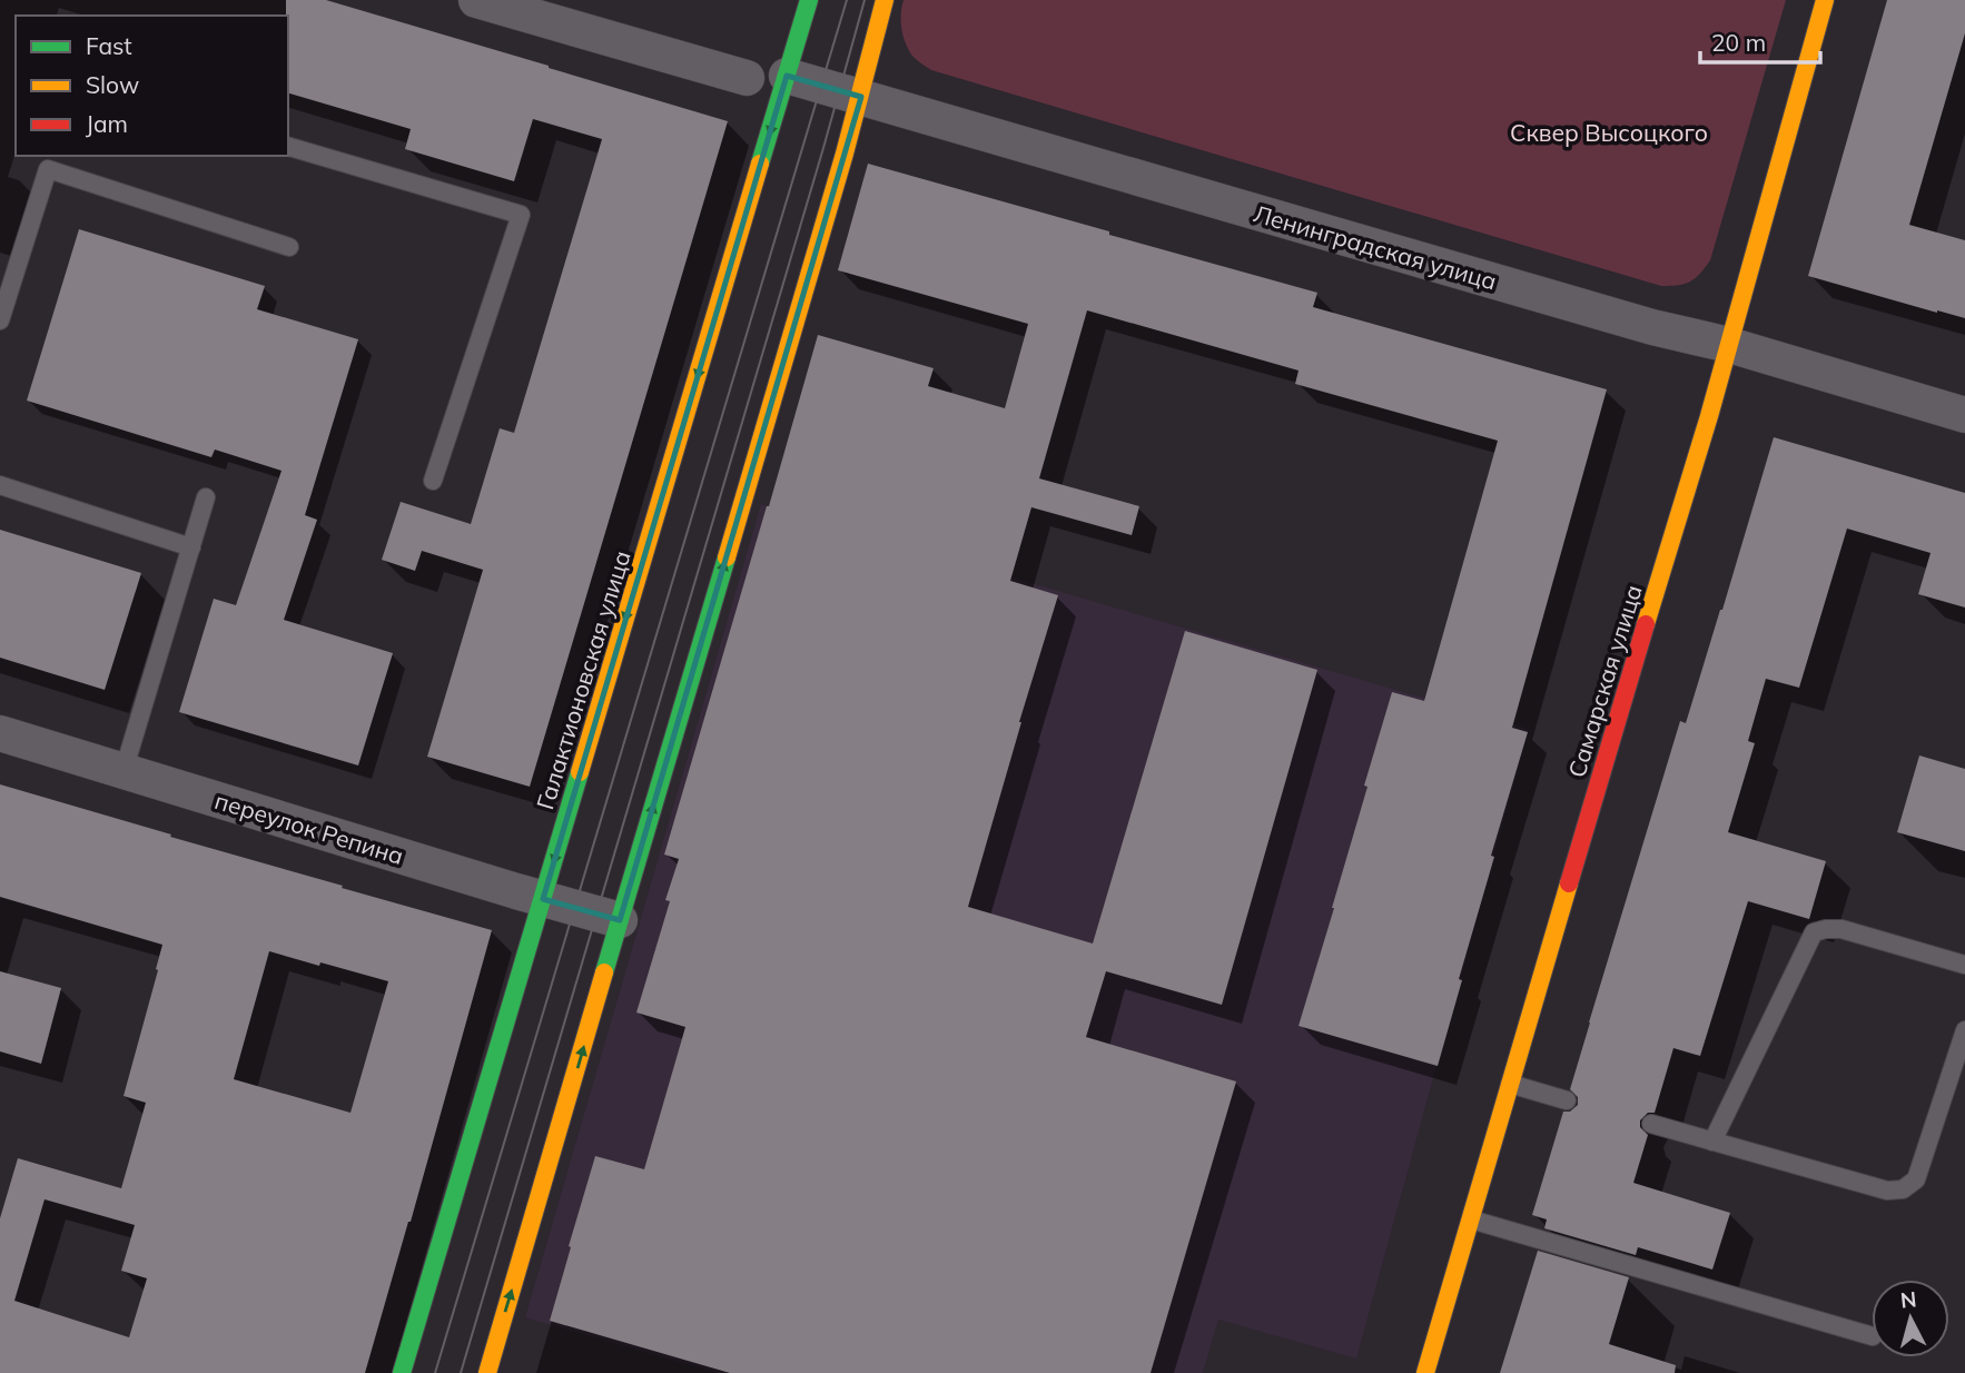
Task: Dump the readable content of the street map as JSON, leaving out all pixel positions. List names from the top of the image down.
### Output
{
  "streets": {
    "main road": ["Галактионовская улица", "Самарская улица"],
    "street": ["Ленинградская улица", "переулок Репина"]
  },
  "crossings": [
    ["Ленинградская улица", "Галактионовская улица"],
    ["Ленинградская улица", "Самарская улица"],
    ["Галактионовская улица", "переулок Репина"]
  ],
  "parks": ["Сквер Высоцкого"],
  "legend": ["Fast", "Slow", "Jam"],
  "scale_bar": "20 m",
  "north": "top"
}
